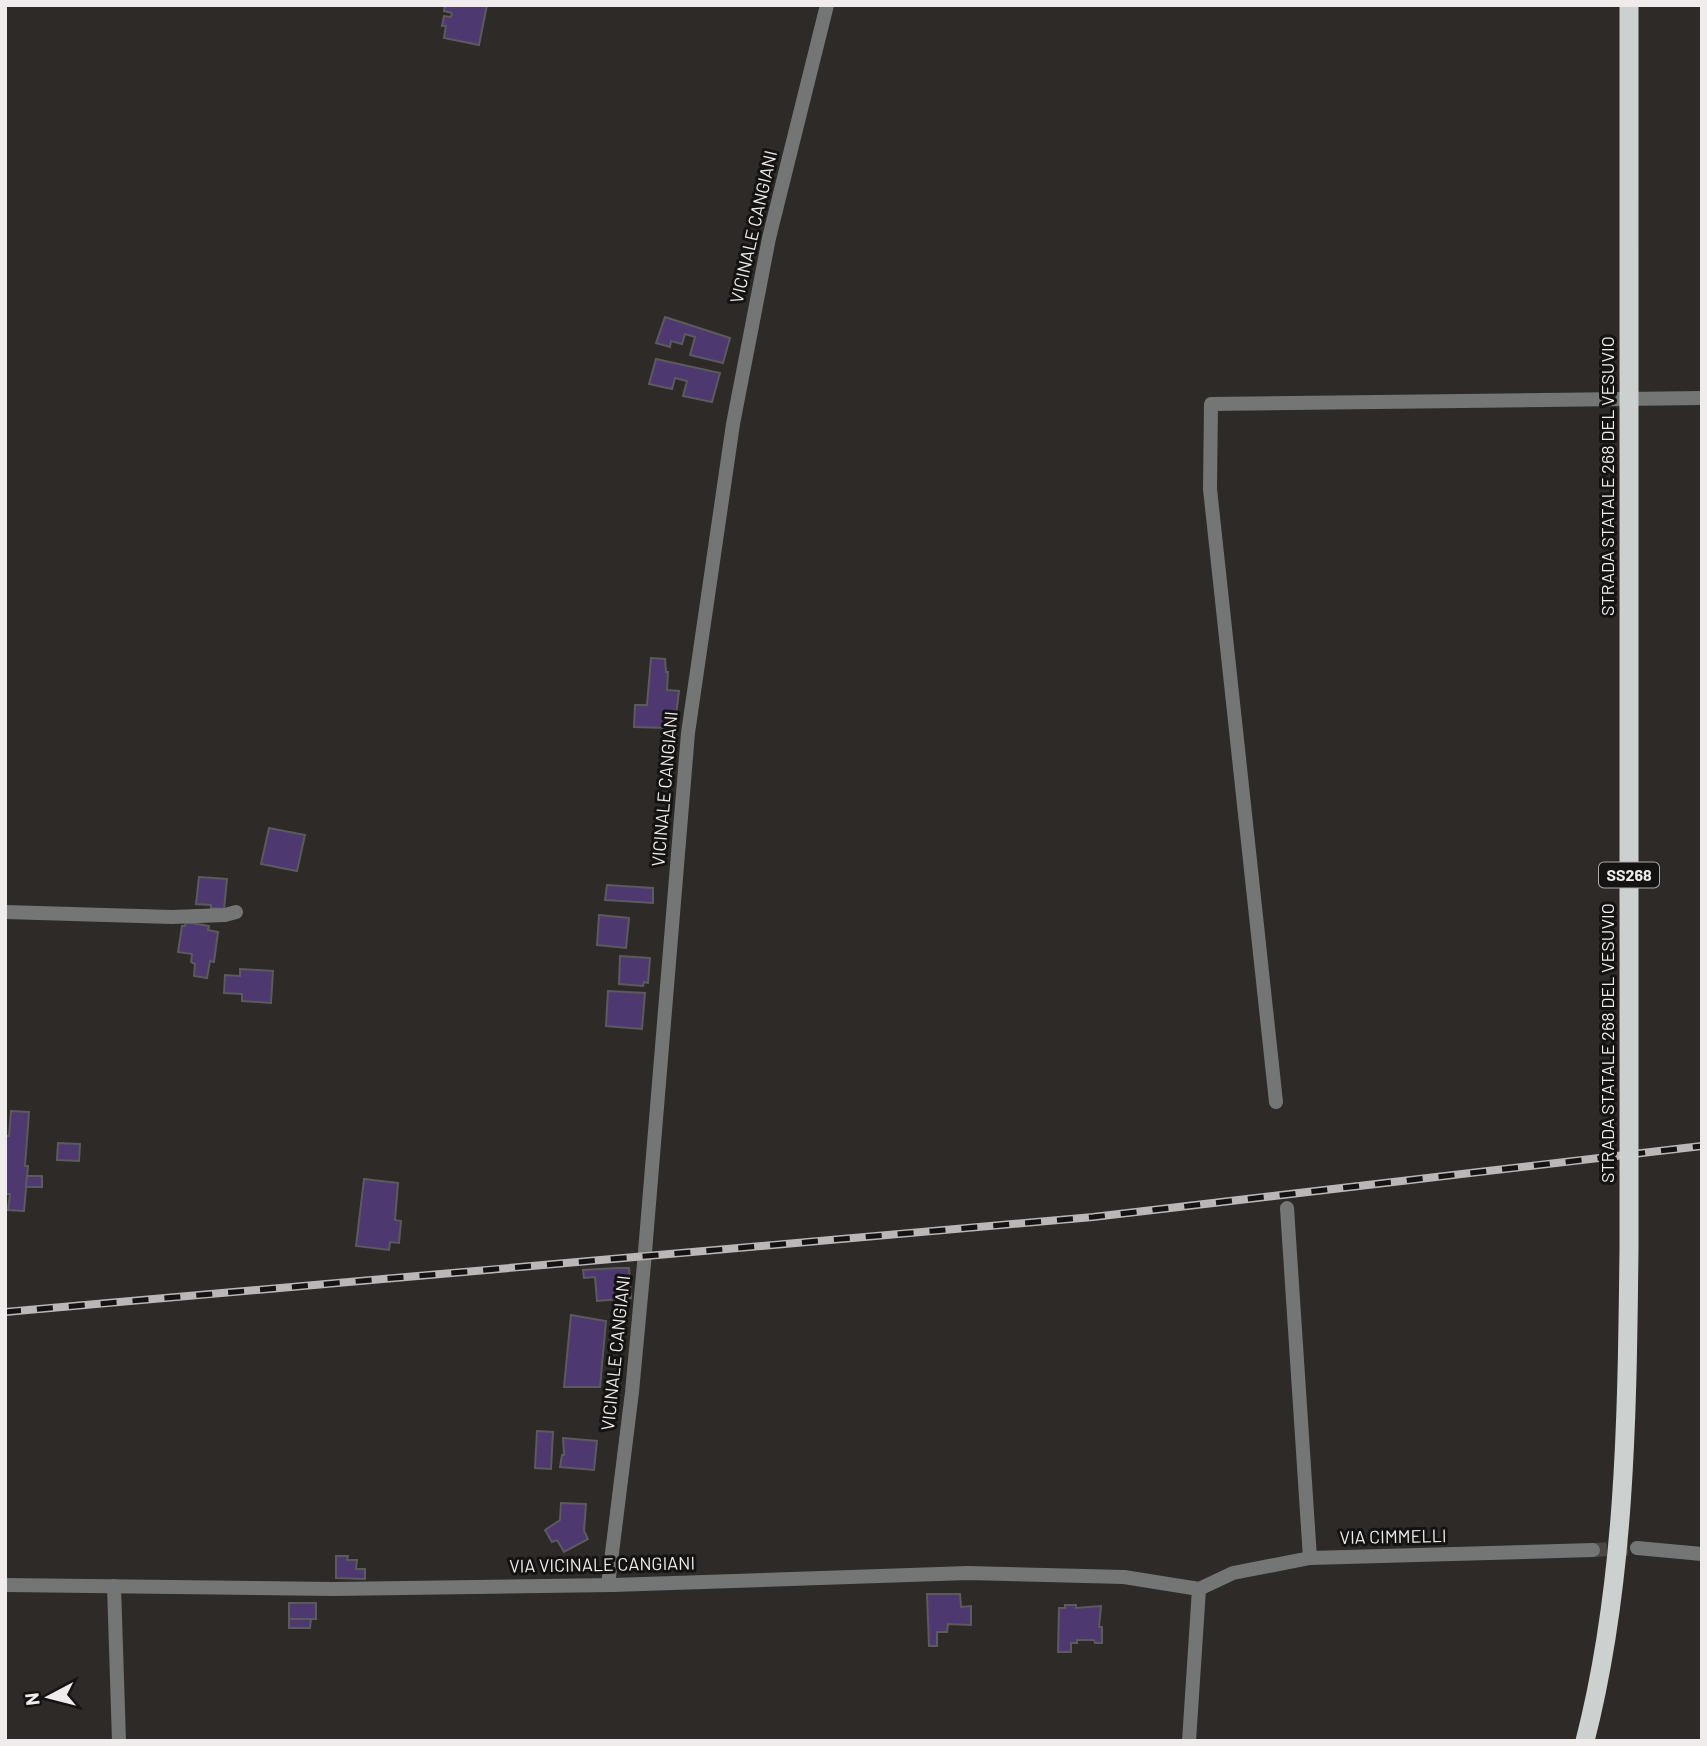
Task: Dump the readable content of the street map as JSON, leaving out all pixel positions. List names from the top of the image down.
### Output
{
  "streets": {
    "highway": ["STRADA STATALE 268 DEL VESUVIO", "SS268"],
    "street": ["VICINALE CANGIANI", "VIA CIMMELLI", "VIA VICINALE CANGIANI"]
  },
  "crossings": [
    ["VICINALE CANGIANI", "VIA VICINALE CANGIANI"],
    ["VIA CIMMELLI", "VIA VICINALE CANGIANI"]
  ],
  "north": "left"
}
